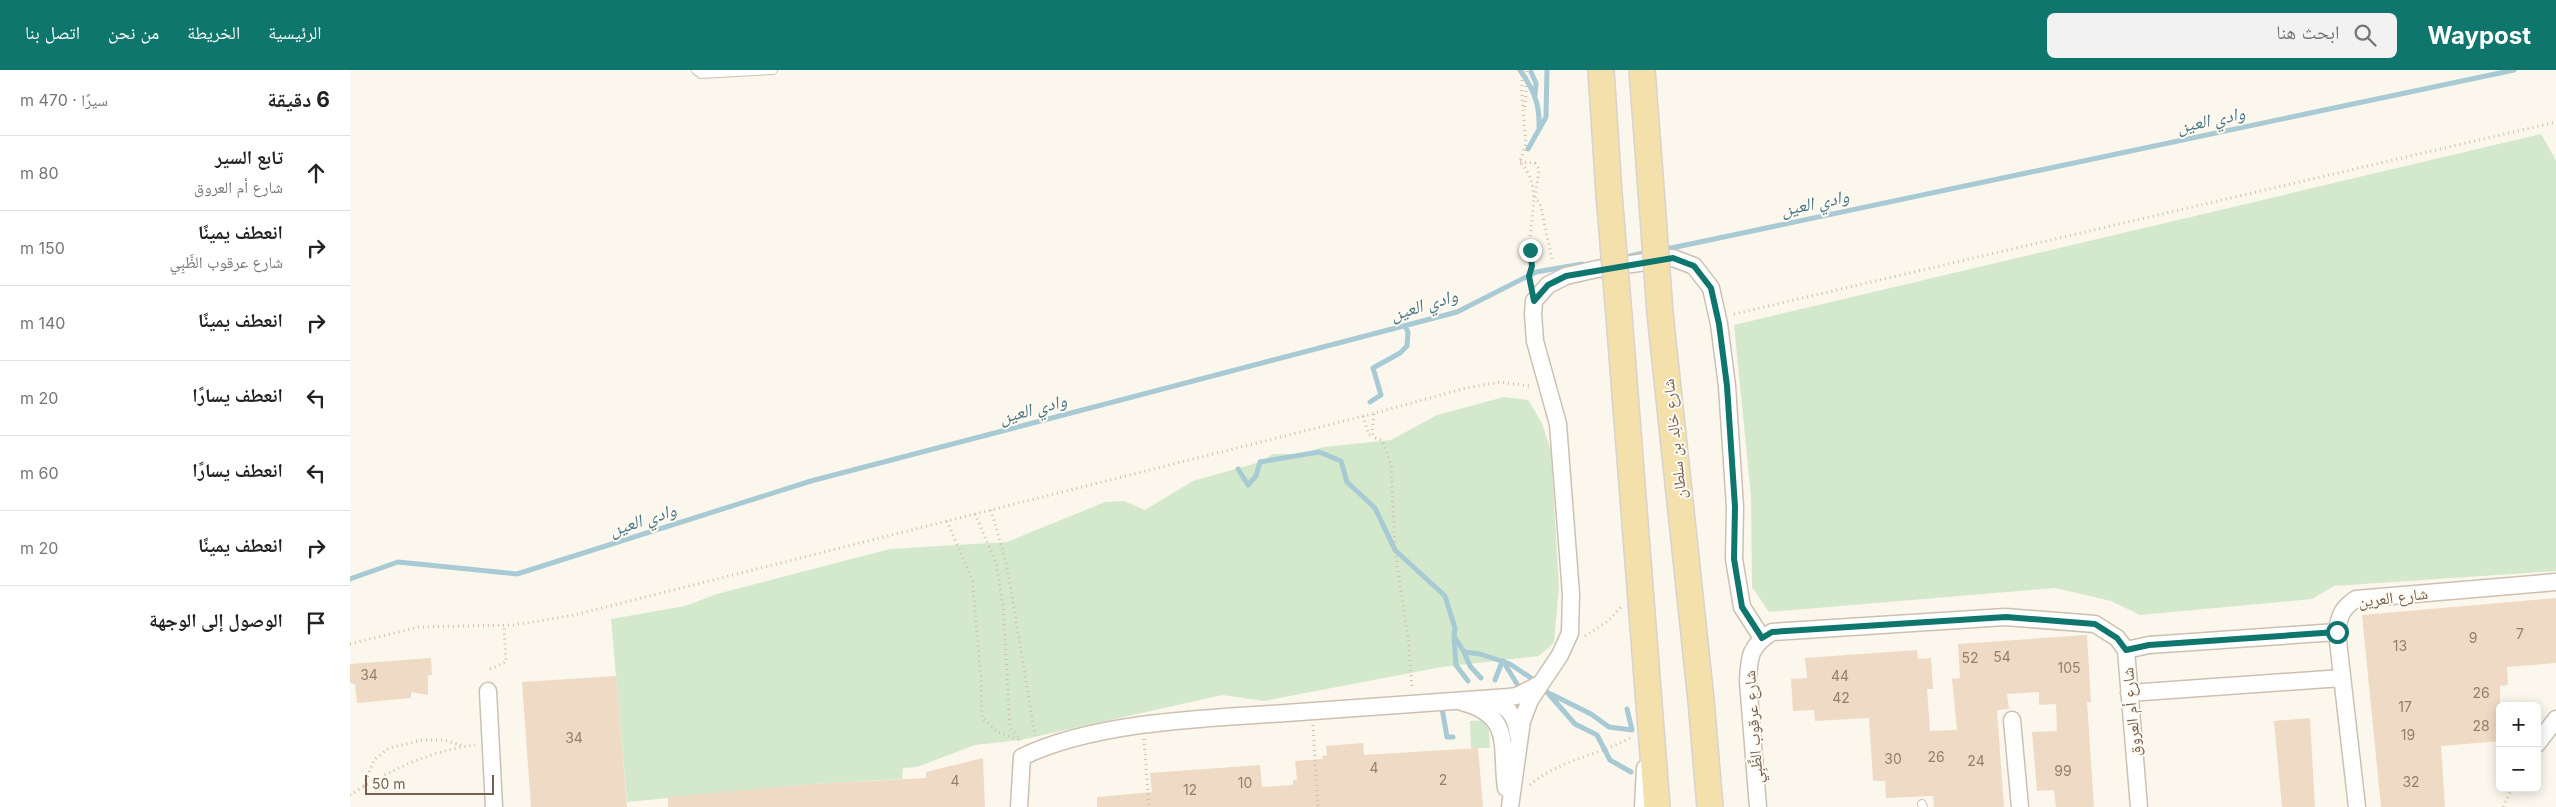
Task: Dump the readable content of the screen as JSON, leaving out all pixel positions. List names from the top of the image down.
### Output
{
  "streets": {
    "main road": ["شارع خالِد بن سلطان"],
    "street": ["شارع العرين", "شارع أم العروق", "شارع عرقوب الظَّبِي"]
  },
  "crossings": [
    ["شارع العرين", "شارع أم العروق"]
  ],
  "water": ["وادي العين"],
  "house_numbers": [
    "7",
    "9",
    "13",
    "54",
    "52",
    "105",
    "34",
    "44",
    "26",
    "42",
    "17",
    "28",
    "19",
    "34",
    "26",
    "30",
    "24",
    "4",
    "99",
    "2",
    "4",
    "32",
    "10",
    "12"
  ],
  "scale_bar": "50 m",
  "page": {
    "header": "Waypost",
    "search": "ابحث هنا",
    "nav": [
      "الرئيسية",
      "الخريطة",
      "من نحن",
      "اتصل بنا"
    ],
    "heading": ["6 دقيقة", "سيرًا · 470 m"],
    "list": [
      ["تابع السير", "شارع أم العروق", "80 m"],
      ["انعطف يمينًا", "شارع عرقوب الظَّبِي", "150 m"],
      ["انعطف يمينًا", "140 m"],
      ["انعطف يسارًا", "20 m"],
      ["انعطف يسارًا", "60 m"],
      ["انعطف يمينًا", "20 m"],
      "الوصول إلى الوجهة"
    ],
    "map_buttons": ["+", "−"],
    "scale": "50 m"
  }
}
